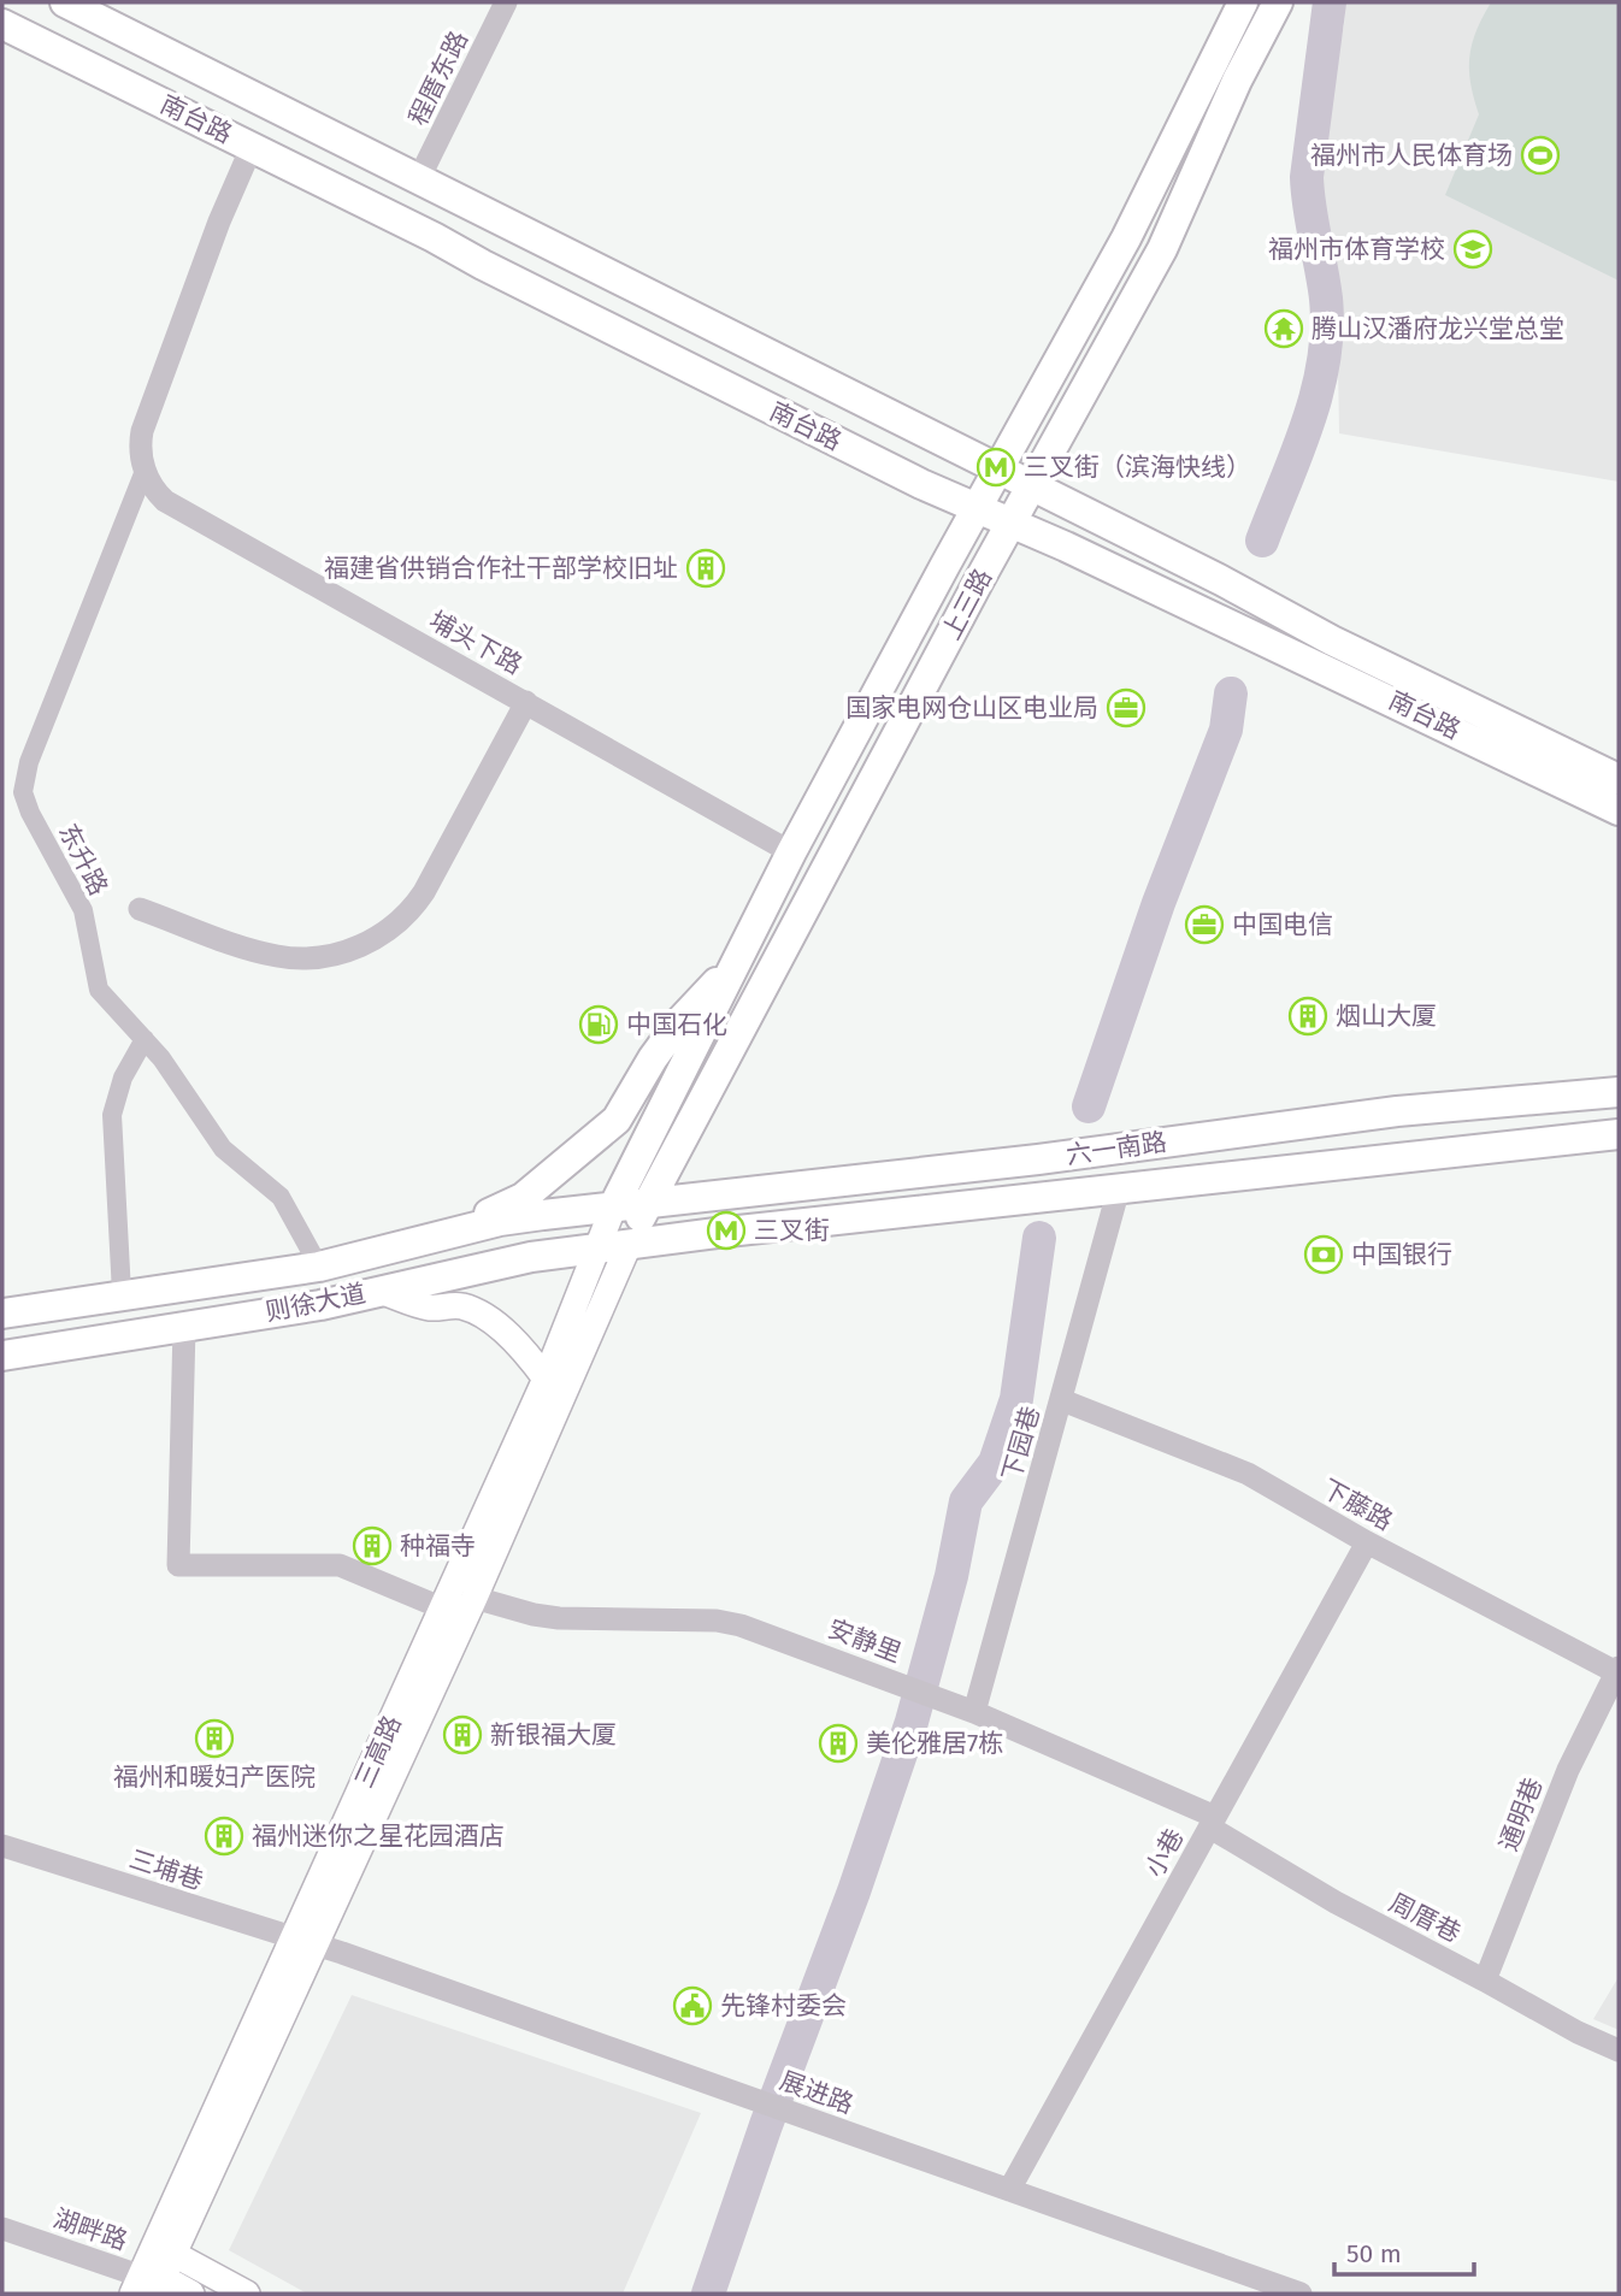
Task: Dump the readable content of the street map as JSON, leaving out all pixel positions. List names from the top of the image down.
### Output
{
  "streets": {
    "main road": [
      "南台路",
      "上三路",
      "六一南路",
      "则徐大道",
      "三高路"
    ],
    "street": [
      "程厝东路",
      "埔头下路",
      "东升路",
      "下园巷",
      "下藤路",
      "安静里",
      "通明巷",
      "小巷",
      "三埔巷",
      "周厝巷",
      "展进路",
      "湖畔路"
    ]
  },
  "crossings": [
    ["程厝东路", "南台路"],
    ["南台路", "上三路"],
    ["上三路", "埔头下路"],
    ["上三路", "六一南路"],
    ["上三路", "则徐大道"],
    ["上三路", "三高路"],
    ["埔头下路", "东升路"],
    ["东升路", "则徐大道"],
    ["六一南路", "则徐大道"],
    ["六一南路", "下园巷"],
    ["六一南路", "三高路"],
    ["则徐大道", "三高路"],
    ["下园巷", "下藤路"],
    ["下园巷", "安静里"],
    ["下藤路", "通明巷"],
    ["下藤路", "小巷"],
    ["安静里", "三高路"],
    ["安静里", "小巷"],
    ["安静里", "周厝巷"],
    ["三高路", "三埔巷"],
    ["三高路", "展进路"],
    ["三高路", "湖畔路"],
    ["通明巷", "周厝巷"],
    ["小巷", "周厝巷"],
    ["小巷", "展进路"],
    ["三埔巷", "展进路"]
  ],
  "places": {
    "sports": ["福州市人民体育场"],
    "school or university": ["福州市体育学校"],
    "temple": ["腾山汉潘府龙兴堂总堂"],
    "metro station": ["三叉街（滨海快线）", "三叉街"],
    "building": [
      "福建省供销合作社干部学校旧址",
      "烟山大厦",
      "种福寺",
      "新银福大厦",
      "福州和暖妇产医院",
      "美伦雅居7栋",
      "福州迷你之星花园酒店"
    ],
    "office": ["国家电网仓山区电业局", "中国电信"],
    "fuel station": ["中国石化"],
    "bank": ["中国银行"],
    "public building": ["先锋村委会"]
  },
  "scale_bar": "50 m"
}
